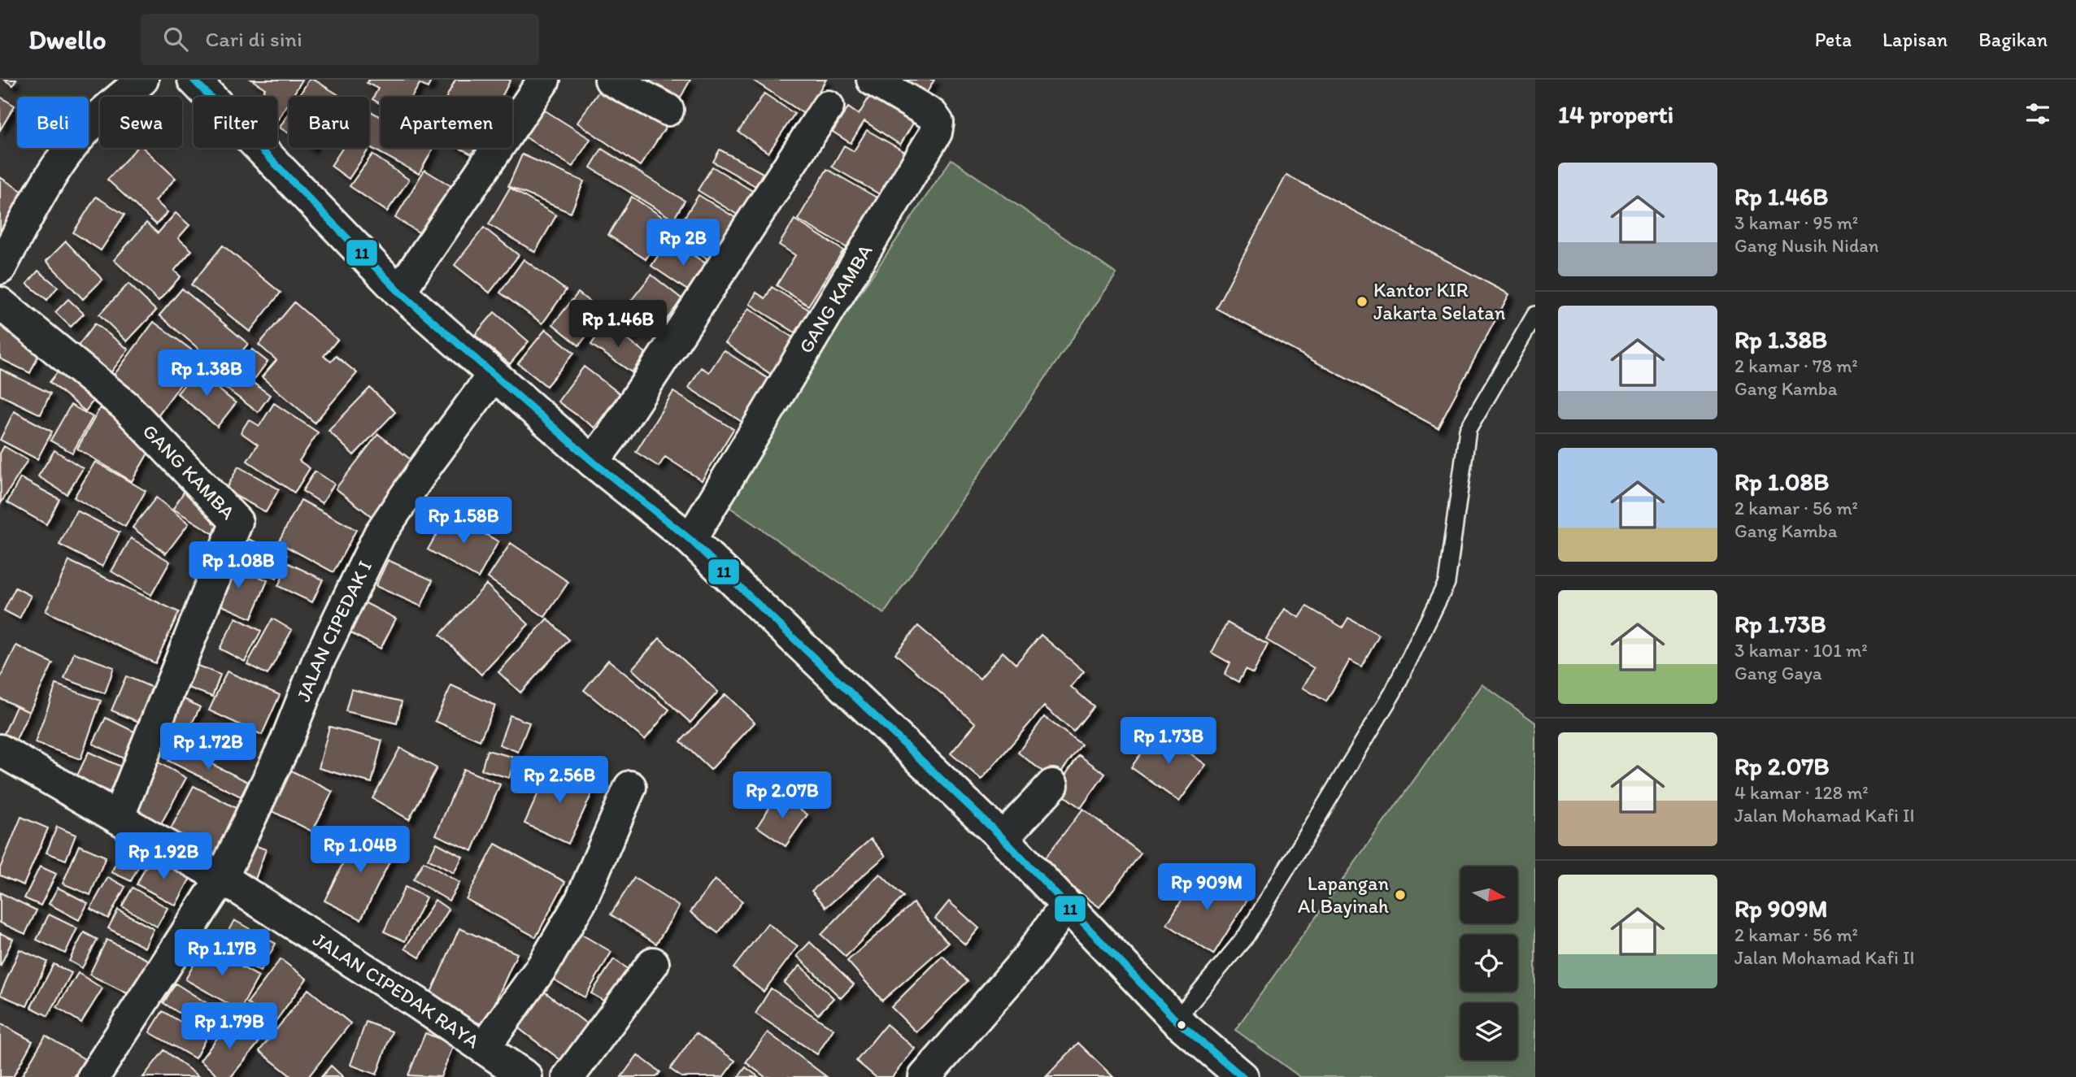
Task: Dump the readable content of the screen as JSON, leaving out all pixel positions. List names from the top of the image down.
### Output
{
  "streets": {
    "street": ["GANG KAMBA", "JALAN CIPEDAK I", "JALAN CIPEDAK RAYA"]
  },
  "crossings": [
    ["GANG KAMBA", "JALAN CIPEDAK RAYA"],
    ["JALAN CIPEDAK I", "JALAN CIPEDAK RAYA"]
  ],
  "places": ["Kantor KIR Jakarta Selatan", "Lapangan Al Bayinah"],
  "lines": ["transit line 11"],
  "north": "right",
  "page": {
    "header": "Dwello",
    "search": "Cari di sini",
    "nav": ["Peta", "Lapisan", "Bagikan"],
    "heading": "14 properti",
    "chip": [
      "Beli",
      "Sewa",
      "Filter",
      "Baru",
      "Apartemen"
    ],
    "list": [
      {
        "name": "Rp 1.46B",
        "note": "3 kamar · 95 m² · Gang Nusih Nidan"
      },
      {
        "name": "Rp 1.38B",
        "note": "2 kamar · 78 m² · Gang Kamba"
      },
      {
        "name": "Rp 1.08B",
        "note": "2 kamar · 56 m² · Gang Kamba"
      },
      {
        "name": "Rp 1.73B",
        "note": "3 kamar · 101 m² · Gang Gaya"
      },
      {
        "name": "Rp 2.07B",
        "note": "4 kamar · 128 m² · Jalan Mohamad Kafi II"
      },
      {
        "name": "Rp 909M",
        "note": "2 kamar · 56 m² · Jalan Mohamad Kafi II"
      }
    ],
    "price": [
      "Rp 2B",
      "Rp 1.46B",
      "Rp 1.38B",
      "Rp 1.58B",
      "Rp 1.08B",
      "Rp 1.73B",
      "Rp 1.72B",
      "Rp 2.56B",
      "Rp 2.07B",
      "Rp 1.04B",
      "Rp 1.92B",
      "Rp 909M",
      "Rp 1.17B",
      "Rp 1.79B"
    ]
  }
}
